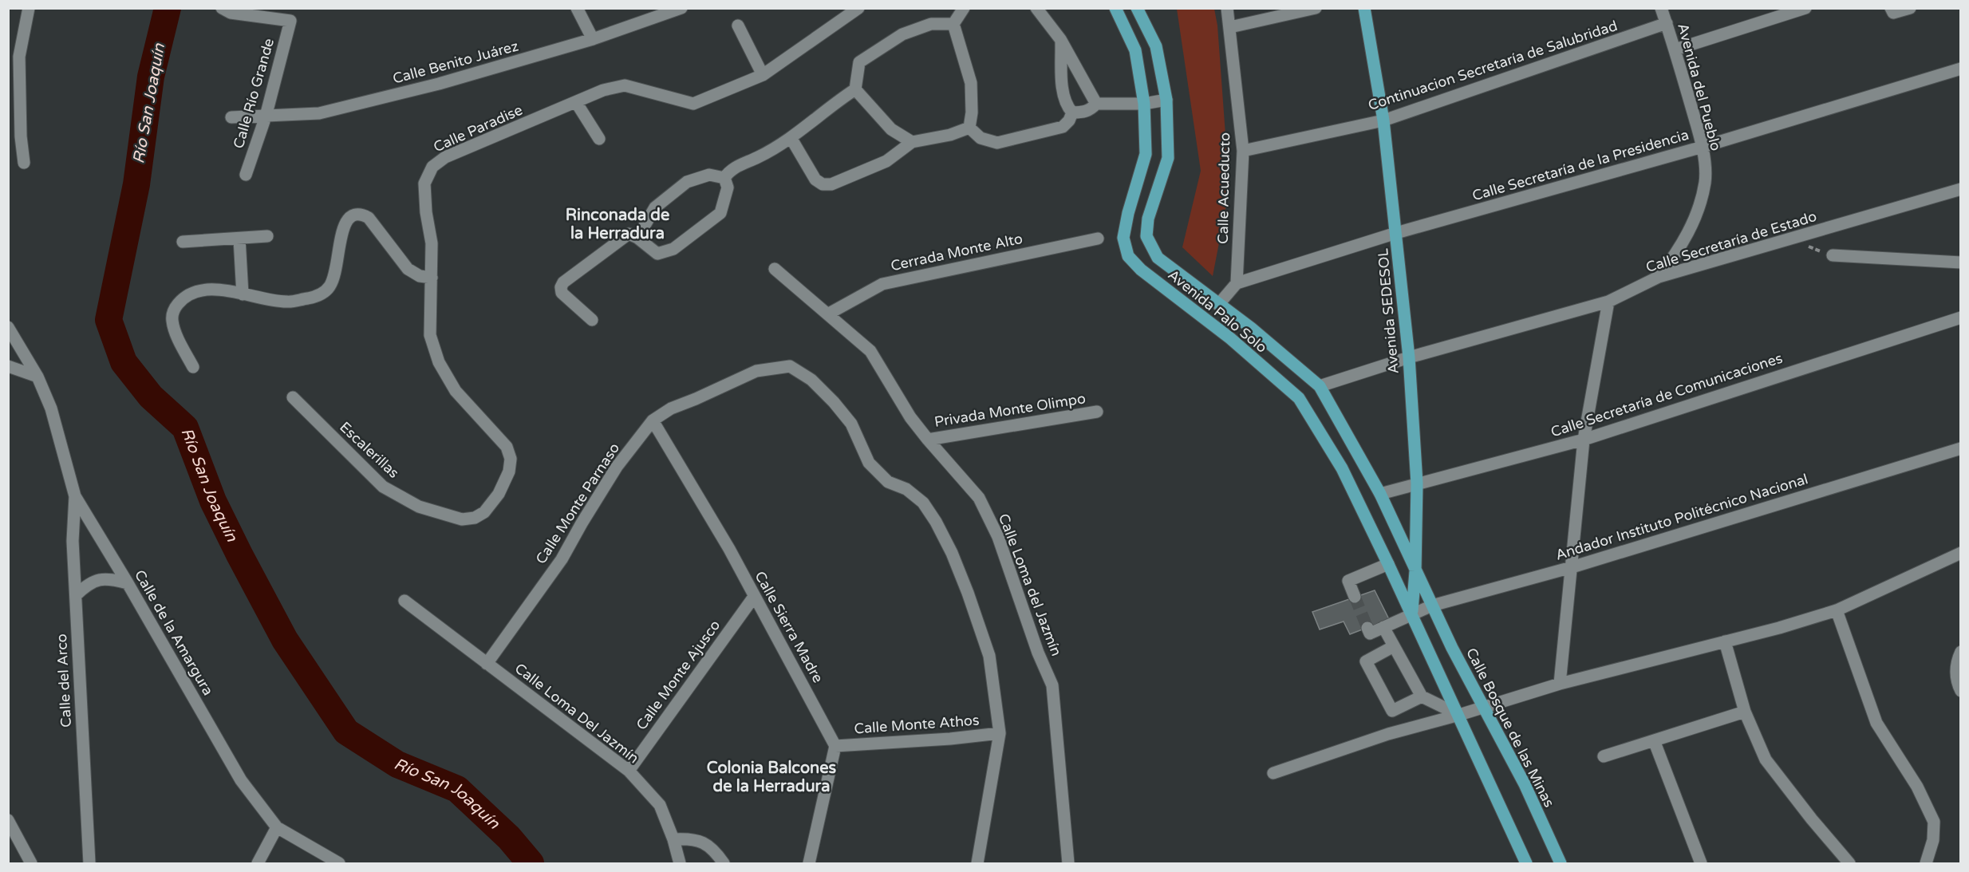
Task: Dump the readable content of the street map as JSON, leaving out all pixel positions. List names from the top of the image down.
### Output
{
  "streets": {
    "main road": ["Avenida Palo Solo", "Avenida SEDESOL", "Calle Bosque de las Minas"],
    "street": [
      "Calle Benito Juárez",
      "Continuacion Secretaría de Salubridad",
      "Avenida del Pueblo",
      "Calle Río Grande",
      "Calle Paradise",
      "Calle Secretaría de la Presidencia",
      "Calle Acueducto",
      "Calle Secretaría de Estado",
      "Cerrada Monte Alto",
      "Calle Secretaría de Comunicaciones",
      "Privada Monte Olimpo",
      "Escalerillas",
      "Calle Monte Parnaso",
      "Andador Instituto Politécnico Nacional",
      "Calle Loma del Jazmín",
      "Calle Sierra Madre",
      "Calle de la Amargura",
      "Calle Monte Ajusco",
      "Calle del Arco",
      "Calle Loma Del Jazmín",
      "Calle Monte Athos"
    ]
  },
  "crossings": [
    ["Calle Benito Juárez", "Calle Río Grande"],
    ["Continuacion Secretaría de Salubridad", "Avenida del Pueblo"],
    ["Continuacion Secretaría de Salubridad", "Calle Acueducto"],
    ["Continuacion Secretaría de Salubridad", "Avenida SEDESOL"],
    ["Avenida del Pueblo", "Calle Secretaría de la Presidencia"],
    ["Avenida del Pueblo", "Calle Secretaría de Estado"],
    ["Calle Paradise", "Escalerillas"],
    ["Calle Secretaría de la Presidencia", "Calle Acueducto"],
    ["Calle Secretaría de la Presidencia", "Avenida SEDESOL"],
    ["Calle Secretaría de Estado", "Avenida Palo Solo"],
    ["Calle Secretaría de Estado", "Avenida SEDESOL"],
    ["Cerrada Monte Alto", "Calle Loma del Jazmín"],
    ["Avenida Palo Solo", "Avenida SEDESOL"],
    ["Avenida Palo Solo", "Calle Secretaría de Comunicaciones"],
    ["Avenida Palo Solo", "Andador Instituto Politécnico Nacional"],
    ["Avenida Palo Solo", "Calle Bosque de las Minas"],
    ["Avenida SEDESOL", "Calle Secretaría de Comunicaciones"],
    ["Avenida SEDESOL", "Andador Instituto Politécnico Nacional"],
    ["Privada Monte Olimpo", "Calle Loma del Jazmín"],
    ["Calle Monte Parnaso", "Calle Sierra Madre"],
    ["Calle Monte Parnaso", "Calle Loma Del Jazmín"],
    ["Calle Monte Parnaso", "Calle Monte Athos"],
    ["Andador Instituto Politécnico Nacional", "Calle Bosque de las Minas"],
    ["Calle Sierra Madre", "Calle Monte Ajusco"],
    ["Calle Sierra Madre", "Calle Monte Athos"],
    ["Calle de la Amargura", "Calle del Arco"],
    ["Calle Monte Ajusco", "Calle Loma Del Jazmín"]
  ],
  "districts": ["Rinconada de la Herradura", "Colonia Balcones de la Herradura"],
  "water": ["Río San Joaquín"]
}
